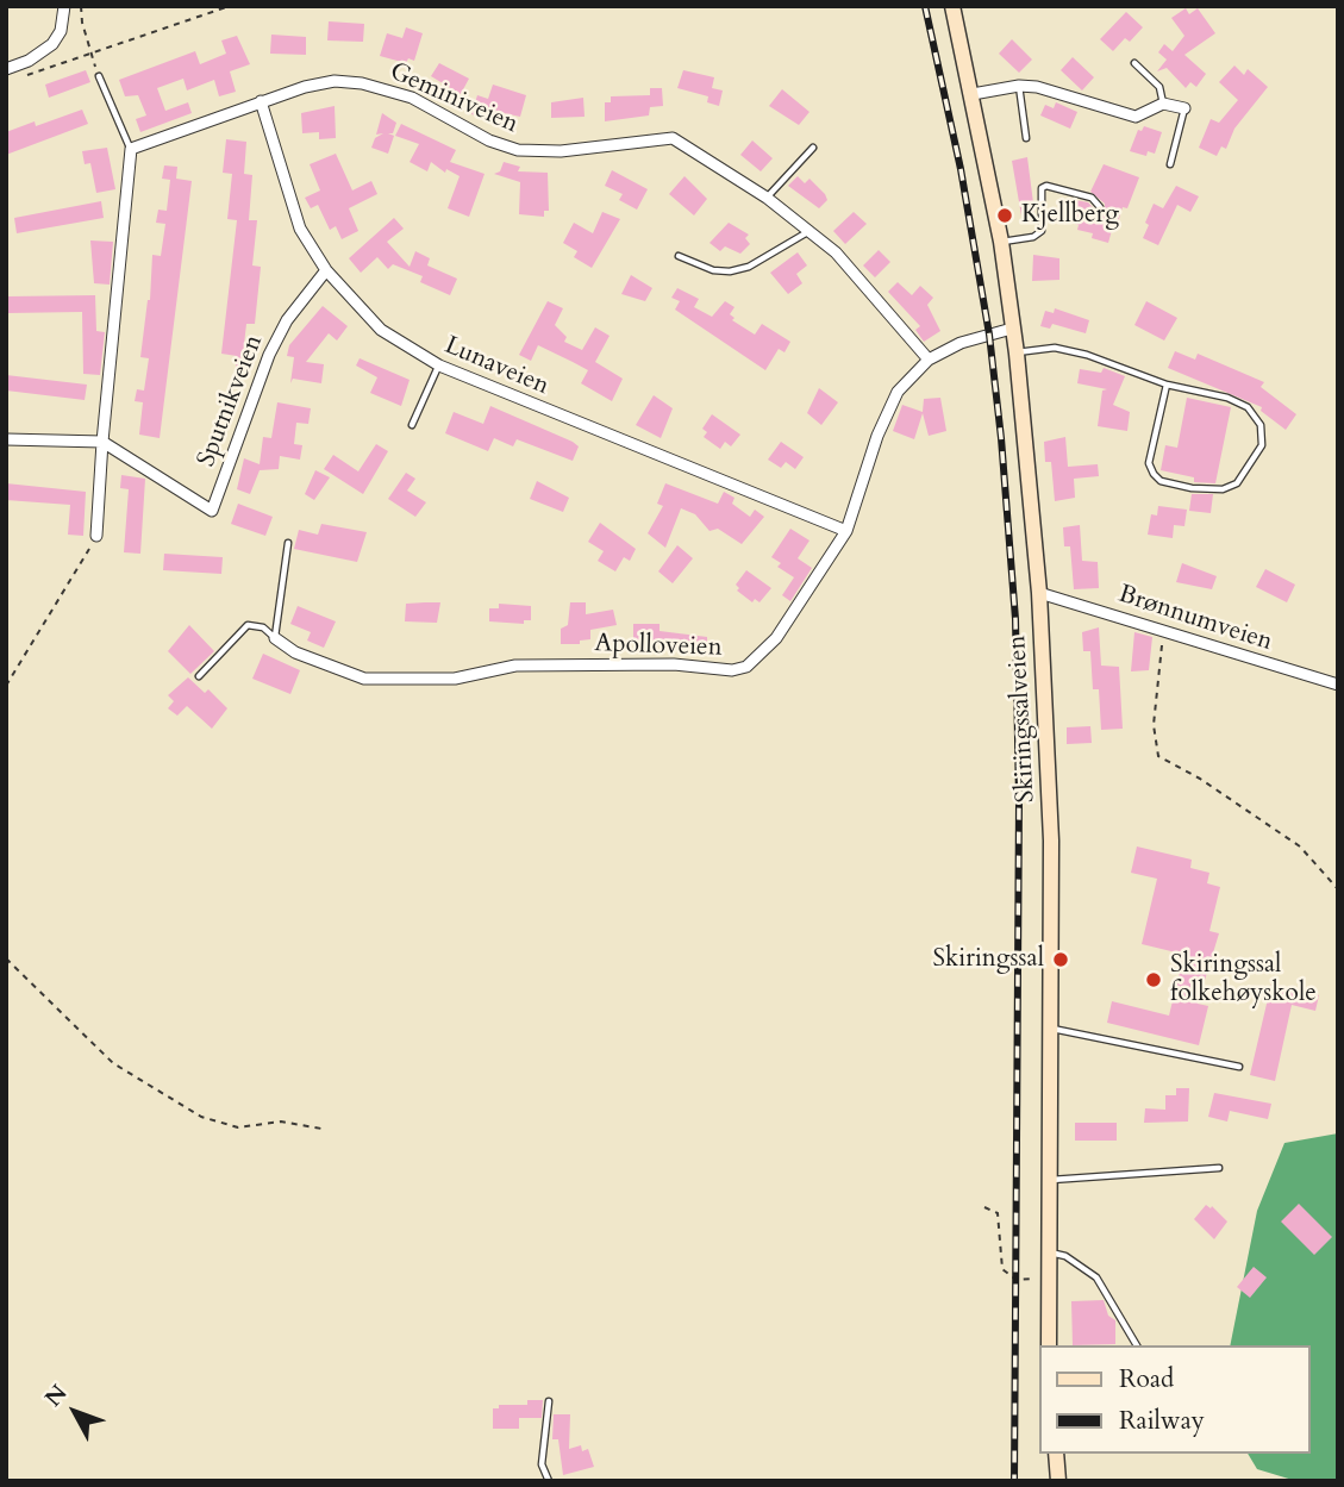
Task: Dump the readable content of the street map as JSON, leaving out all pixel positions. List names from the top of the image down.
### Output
{
  "streets": {
    "main road": ["Skiringssalveien"],
    "street": [
      "Geminiveien",
      "Lunaveien",
      "Sputnikveien",
      "Brønnumveien",
      "Apolloveien"
    ]
  },
  "crossings": [
    ["Geminiveien", "Lunaveien"],
    ["Geminiveien", "Apolloveien"],
    ["Lunaveien", "Sputnikveien"],
    ["Lunaveien", "Apolloveien"],
    ["Brønnumveien", "Skiringssalveien"],
    ["Apolloveien", "Skiringssalveien"]
  ],
  "places": ["Kjellberg", "Skiringssal", "Skiringssal folkehøyskole"],
  "legend": ["Road", "Railway"],
  "north": "top left"
}
